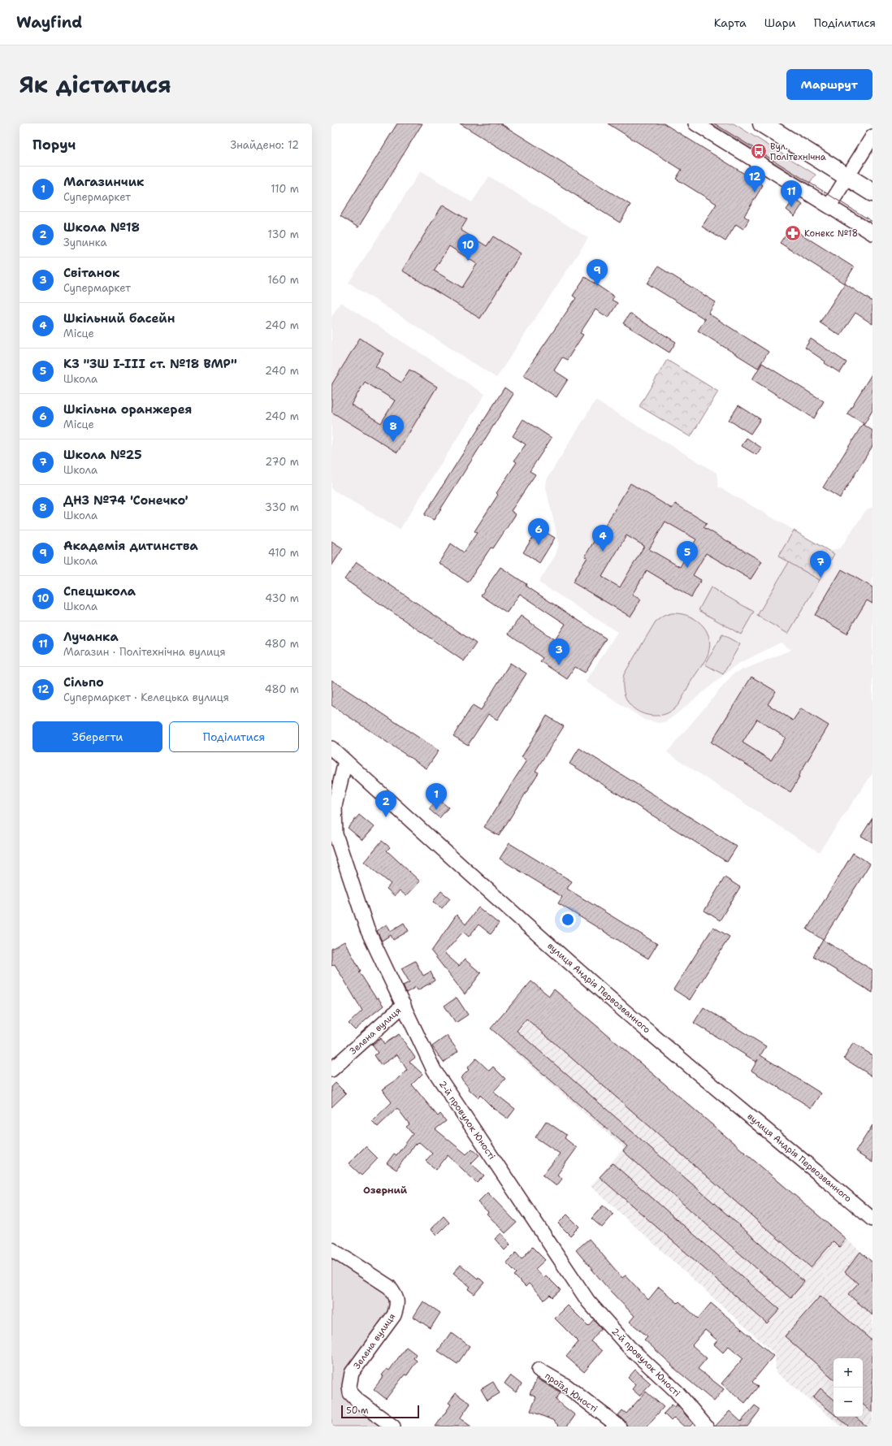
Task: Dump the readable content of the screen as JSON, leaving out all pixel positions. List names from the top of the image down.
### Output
{
  "streets": {
    "street": [
      "вулиця Андрія Первозванного",
      "Зелена вулиця",
      "2-й провулок Юності",
      "проїзд Юності"
    ]
  },
  "crossings": [
    ["вулиця Андрія Первозванного", "2-й провулок Юності"],
    ["Зелена вулиця", "2-й провулок Юності"]
  ],
  "districts": ["Озерний"],
  "places": {
    "bus stop": ["Вул. Політехнічна"],
    "pharmacy": ["Конекс №18"]
  },
  "scale_bar": "50 m",
  "page": {
    "header": "Wayfind",
    "nav": ["Карта", "Шари", "Поділитися"],
    "title": "Як дістатися",
    "buttons": [
      "Маршрут",
      ["Зберегти", "Поділитися"]
    ],
    "heading": ["Поруч", "Знайдено: 12"],
    "list": [
      {
        "mark": "1",
        "name": "Магазинчик",
        "note": "Супермаркет",
        "value": "110 m"
      },
      {
        "mark": "2",
        "name": "Школа №18",
        "note": "Зупинка",
        "value": "130 m"
      },
      {
        "mark": "3",
        "name": "Світанок",
        "note": "Супермаркет",
        "value": "160 m"
      },
      {
        "mark": "4",
        "name": "Шкільний басейн",
        "note": "Місце",
        "value": "240 m"
      },
      {
        "mark": "5",
        "name": "КЗ \"ЗШ І-ІІІ ст. №18 ВМР\"",
        "note": "Школа",
        "value": "240 m"
      },
      {
        "mark": "6",
        "name": "Шкільна оранжерея",
        "note": "Місце",
        "value": "240 m"
      },
      {
        "mark": "7",
        "name": "Школа №25",
        "note": "Школа",
        "value": "270 m"
      },
      {
        "mark": "8",
        "name": "ДНЗ №74 'Сонечко'",
        "note": "Школа",
        "value": "330 m"
      },
      {
        "mark": "9",
        "name": "Академія дитинства",
        "note": "Школа",
        "value": "410 m"
      },
      {
        "mark": "10",
        "name": "Спецшкола",
        "note": "Школа",
        "value": "430 m"
      },
      {
        "mark": "11",
        "name": "Лучанка",
        "note": "Магазин · Політехнічна вулиця",
        "value": "480 m"
      },
      {
        "mark": "12",
        "name": "Сільпо",
        "note": "Супермаркет · Келецька вулиця",
        "value": "480 m"
      }
    ],
    "pins": [
      "12",
      "11",
      "10",
      "9",
      "8",
      "6",
      "4",
      "5",
      "7",
      "3",
      "1",
      "2"
    ],
    "map_buttons": ["+", "−"],
    "scale": "50 m"
  }
}
